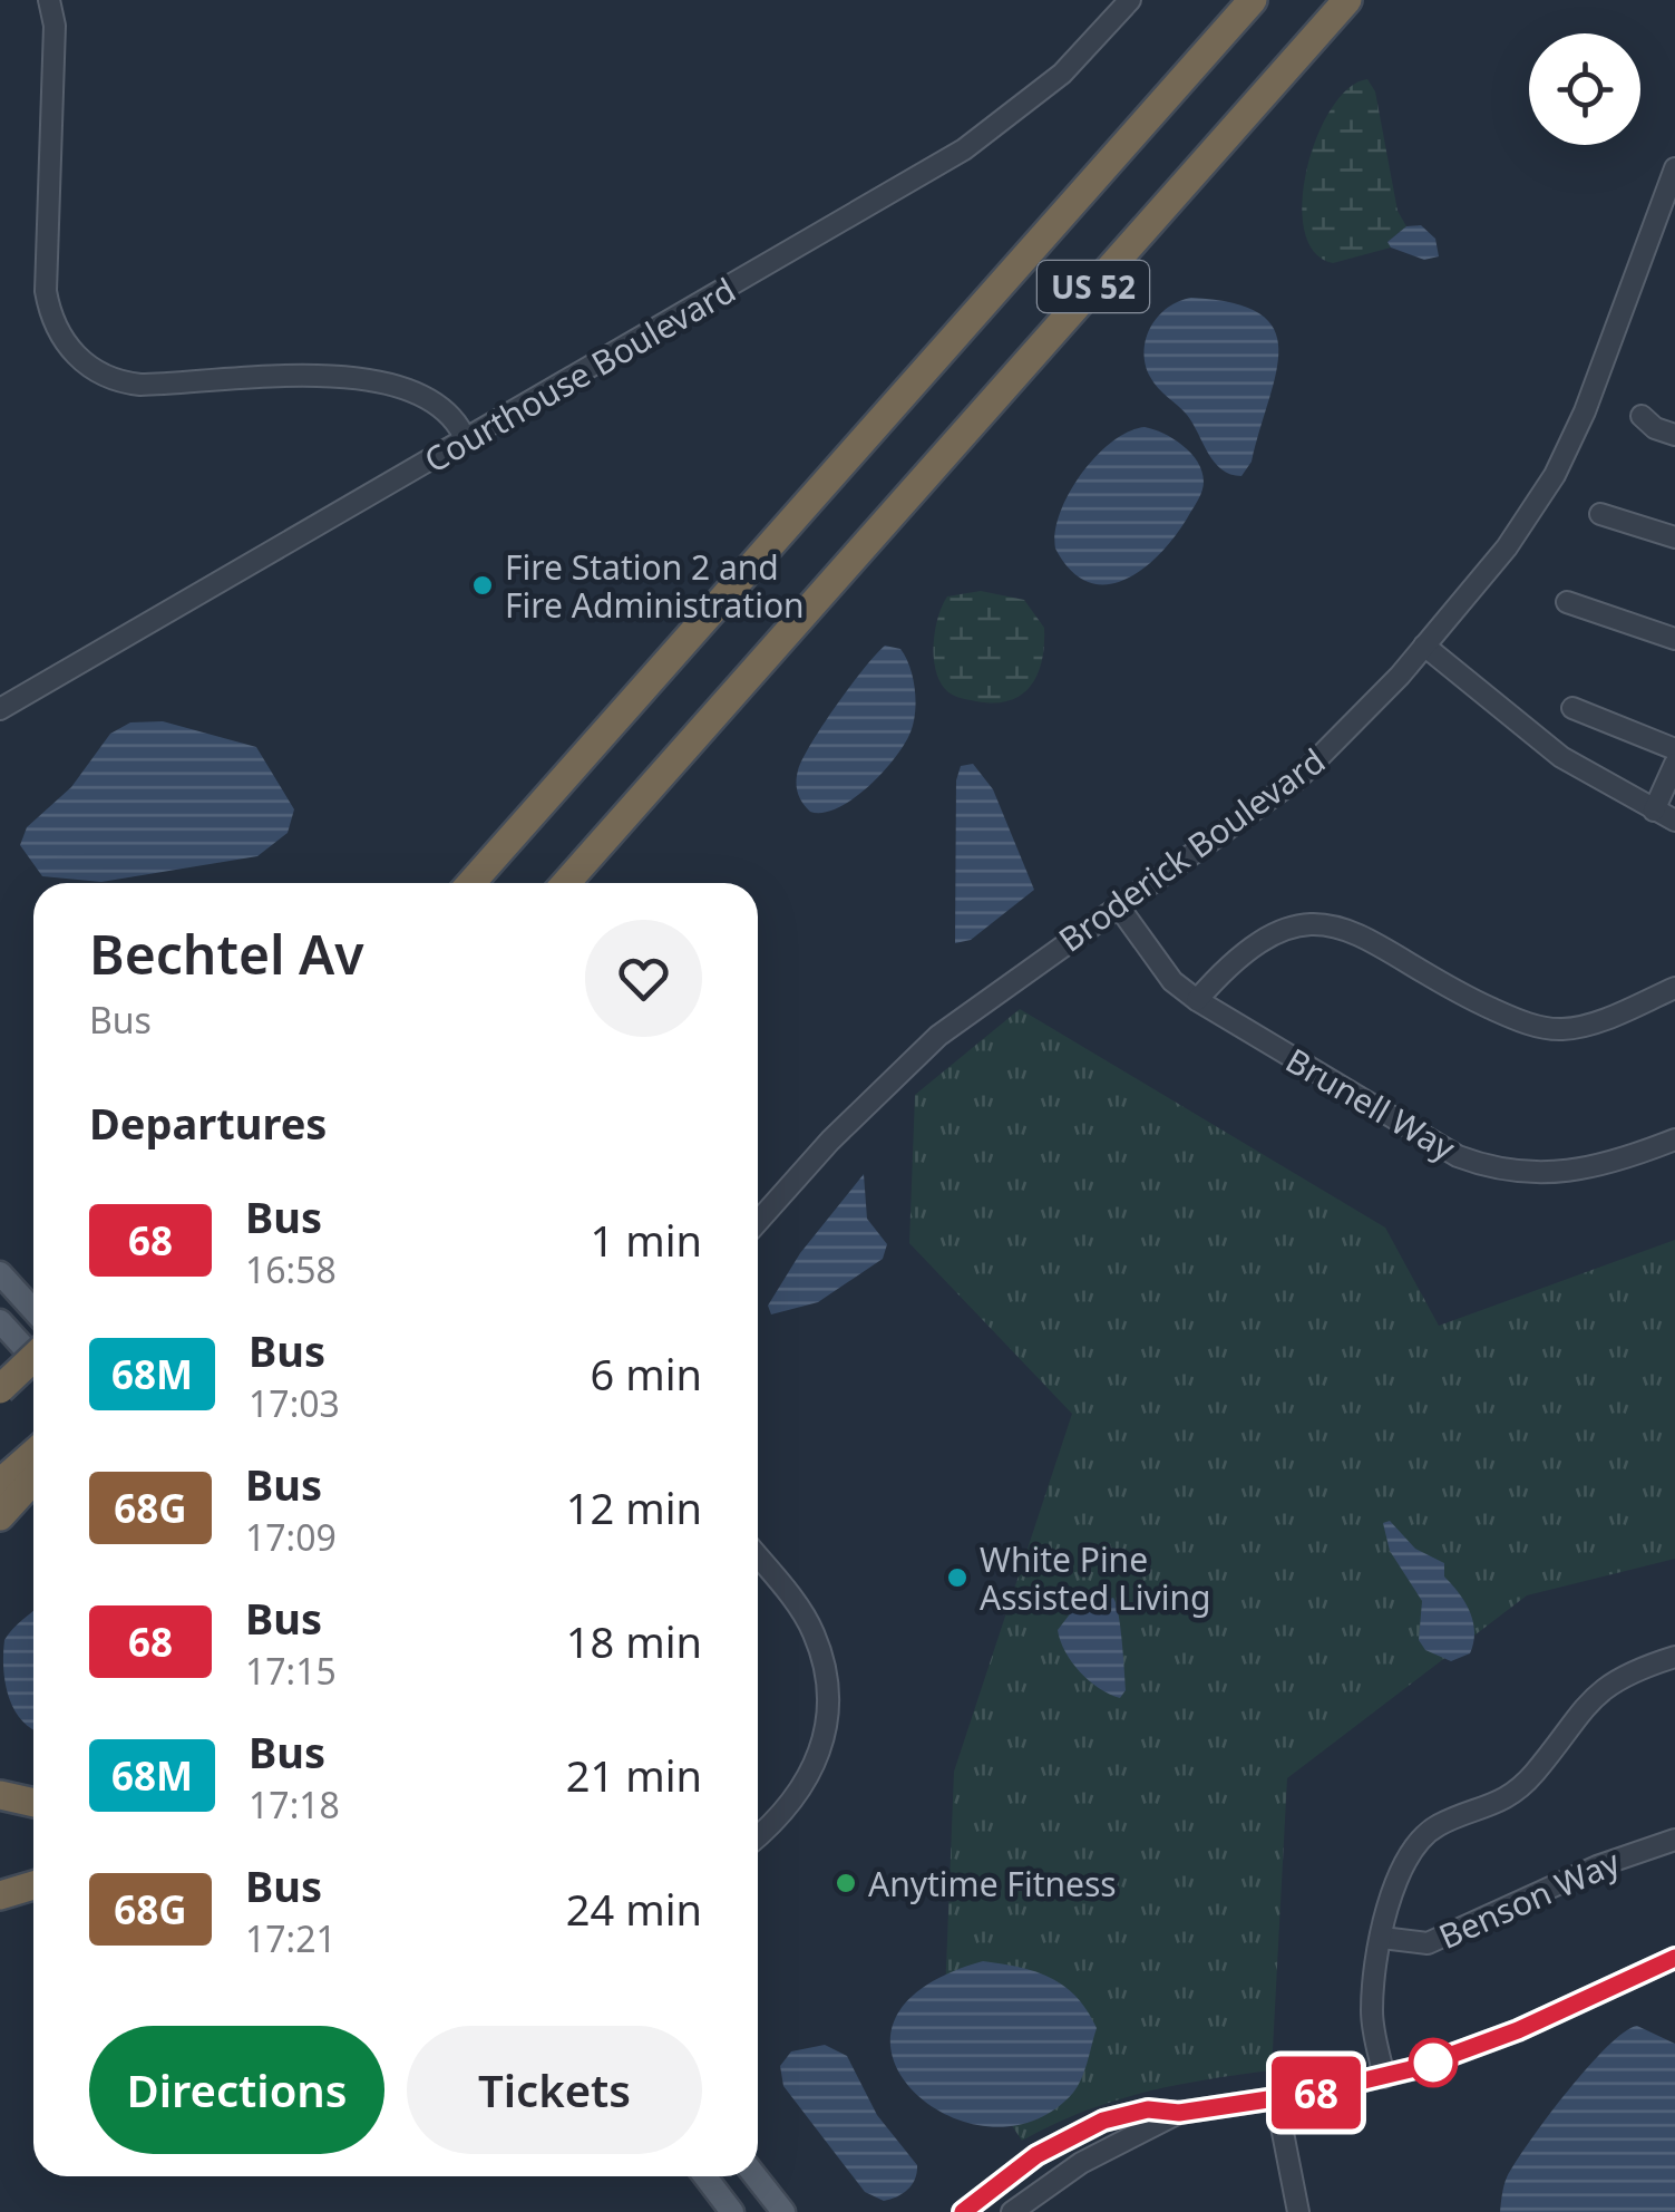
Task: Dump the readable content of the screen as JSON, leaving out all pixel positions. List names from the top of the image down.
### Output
{
  "streets": {
    "highway": ["US 52"],
    "street": [
      "Courthouse Boulevard",
      "Broderick Boulevard",
      "Brunell Way",
      "Benson Way"
    ]
  },
  "crossings": [
    ["Broderick Boulevard", "Brunell Way"]
  ],
  "places": ["Fire Station 2 and Fire Administration", "White Pine Assisted Living", "Anytime Fitness"],
  "lines": ["bus line 68"],
  "page": {
    "on_map": "68",
    "heading": [
      ["Bechtel Av", "Bus"],
      "Departures"
    ],
    "list": [
      {
        "mark": "68",
        "name": "Bus",
        "note": "16:58",
        "value": "1 min"
      },
      {
        "mark": "68M",
        "name": "Bus",
        "note": "17:03",
        "value": "6 min"
      },
      {
        "mark": "68G",
        "name": "Bus",
        "note": "17:09",
        "value": "12 min"
      },
      {
        "mark": "68",
        "name": "Bus",
        "note": "17:15",
        "value": "18 min"
      },
      {
        "mark": "68M",
        "name": "Bus",
        "note": "17:18",
        "value": "21 min"
      },
      {
        "mark": "68G",
        "name": "Bus",
        "note": "17:21",
        "value": "24 min"
      }
    ],
    "buttons": ["Directions", "Tickets"]
  }
}
